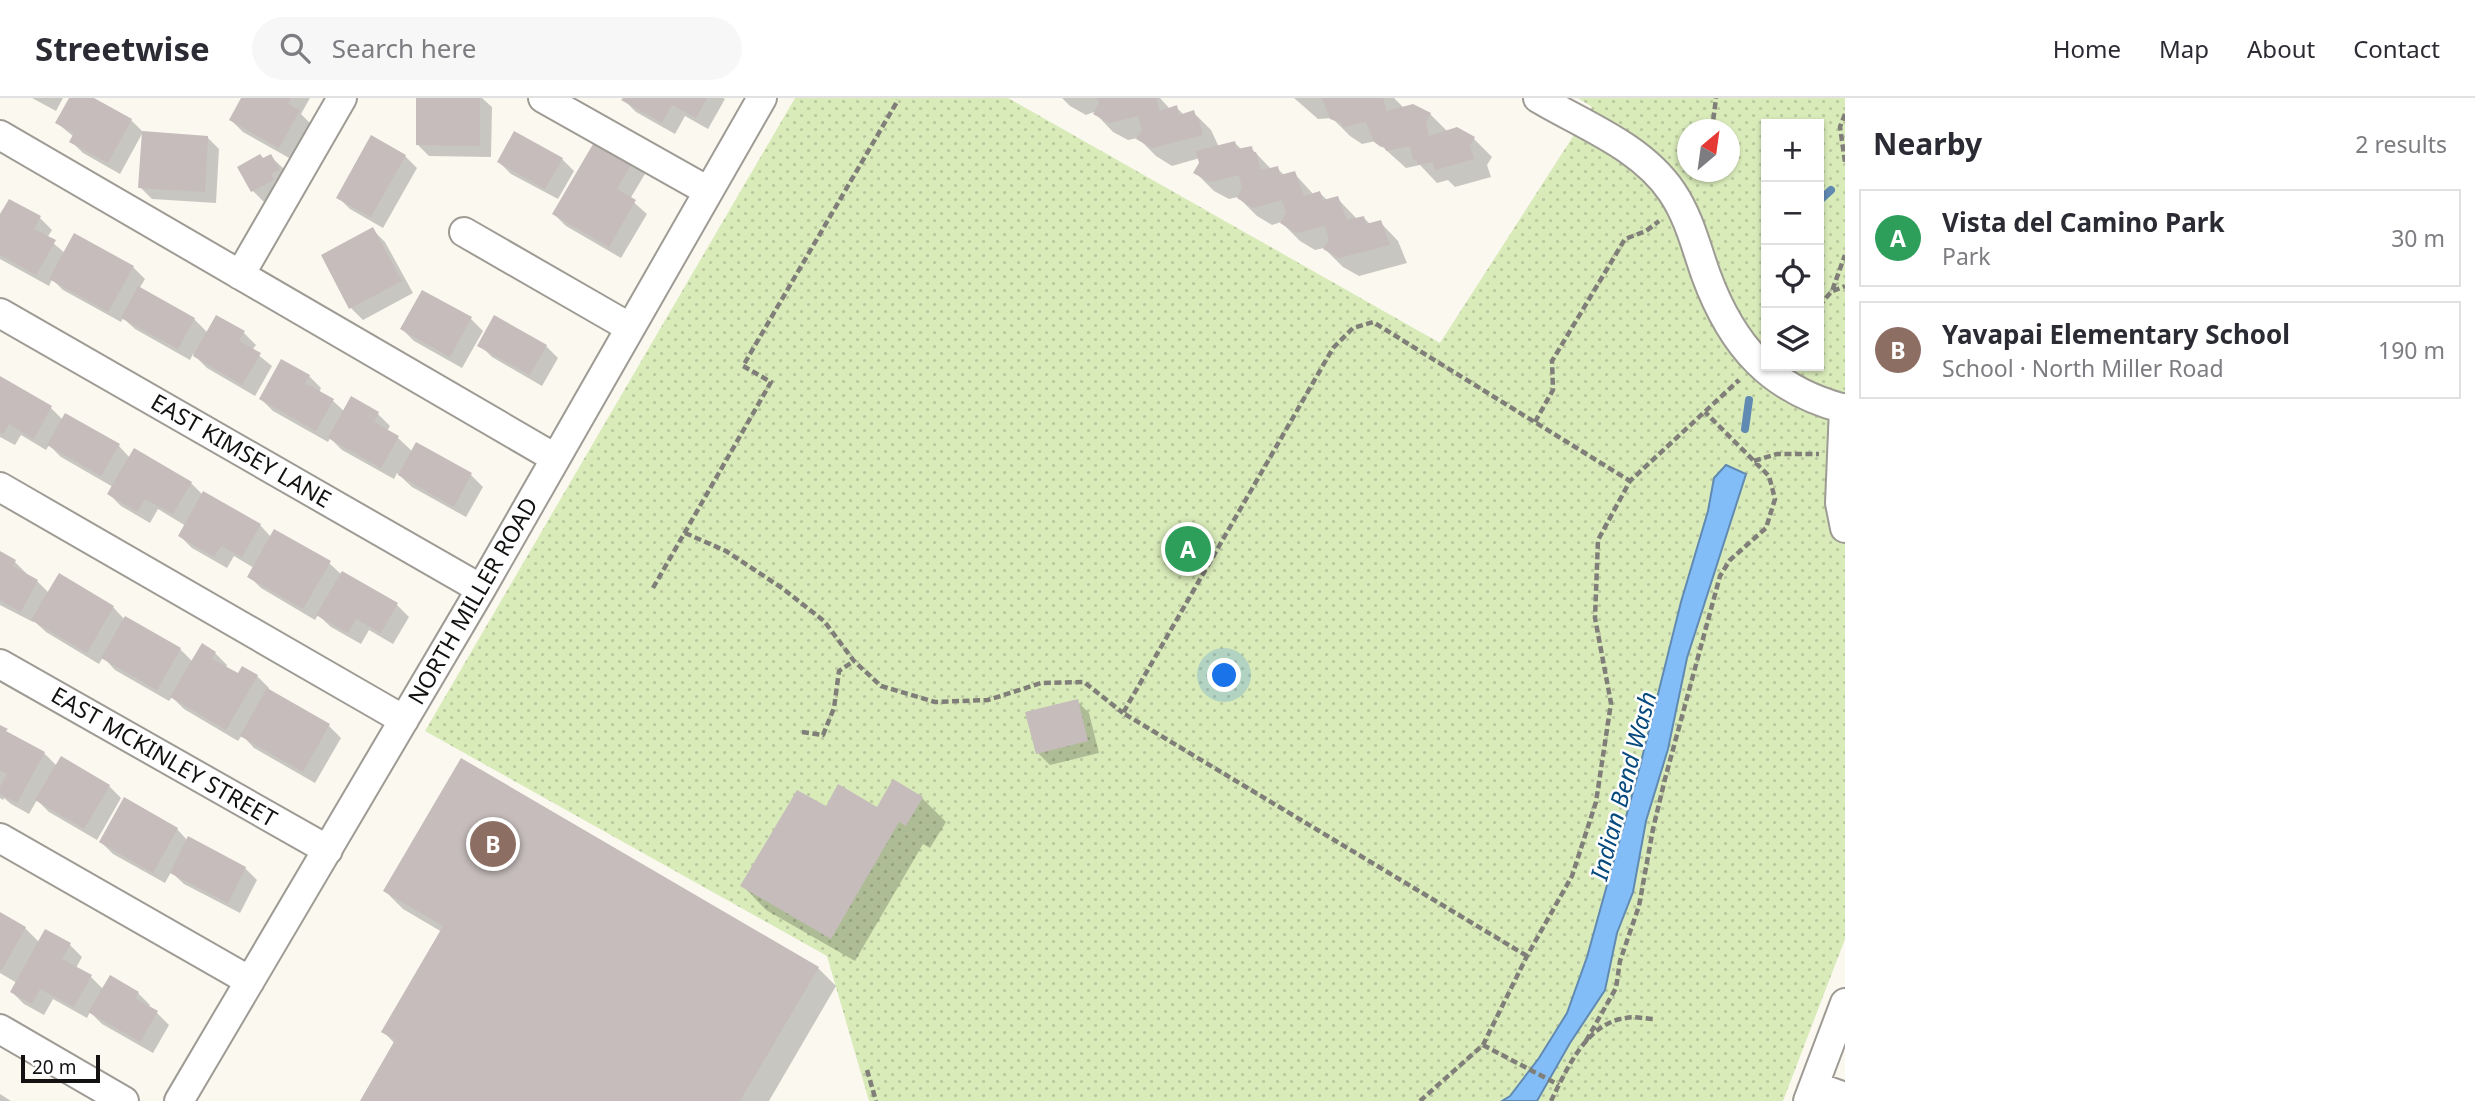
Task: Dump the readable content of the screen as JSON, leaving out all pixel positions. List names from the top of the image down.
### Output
{
  "streets": {
    "street": ["EAST KIMSEY LANE", "NORTH MILLER ROAD", "EAST MCKINLEY STREET"]
  },
  "crossings": [
    ["EAST KIMSEY LANE", "NORTH MILLER ROAD"],
    ["NORTH MILLER ROAD", "EAST MCKINLEY STREET"]
  ],
  "water": ["Indian Bend Wash"],
  "scale_bar": "20 m",
  "north": "top right",
  "page": {
    "header": "Streetwise",
    "search": "Search here",
    "nav": [
      "Home",
      "Map",
      "About",
      "Contact"
    ],
    "heading": ["Nearby", "2 results"],
    "map_buttons": ["+", "−"],
    "list": [
      {
        "mark": "A",
        "name": "Vista del Camino Park",
        "note": "Park",
        "value": "30 m"
      },
      {
        "mark": "B",
        "name": "Yavapai Elementary School",
        "note": "School · North Miller Road",
        "value": "190 m"
      }
    ],
    "pins": ["A", "B"],
    "scale": "20 m"
  }
}
